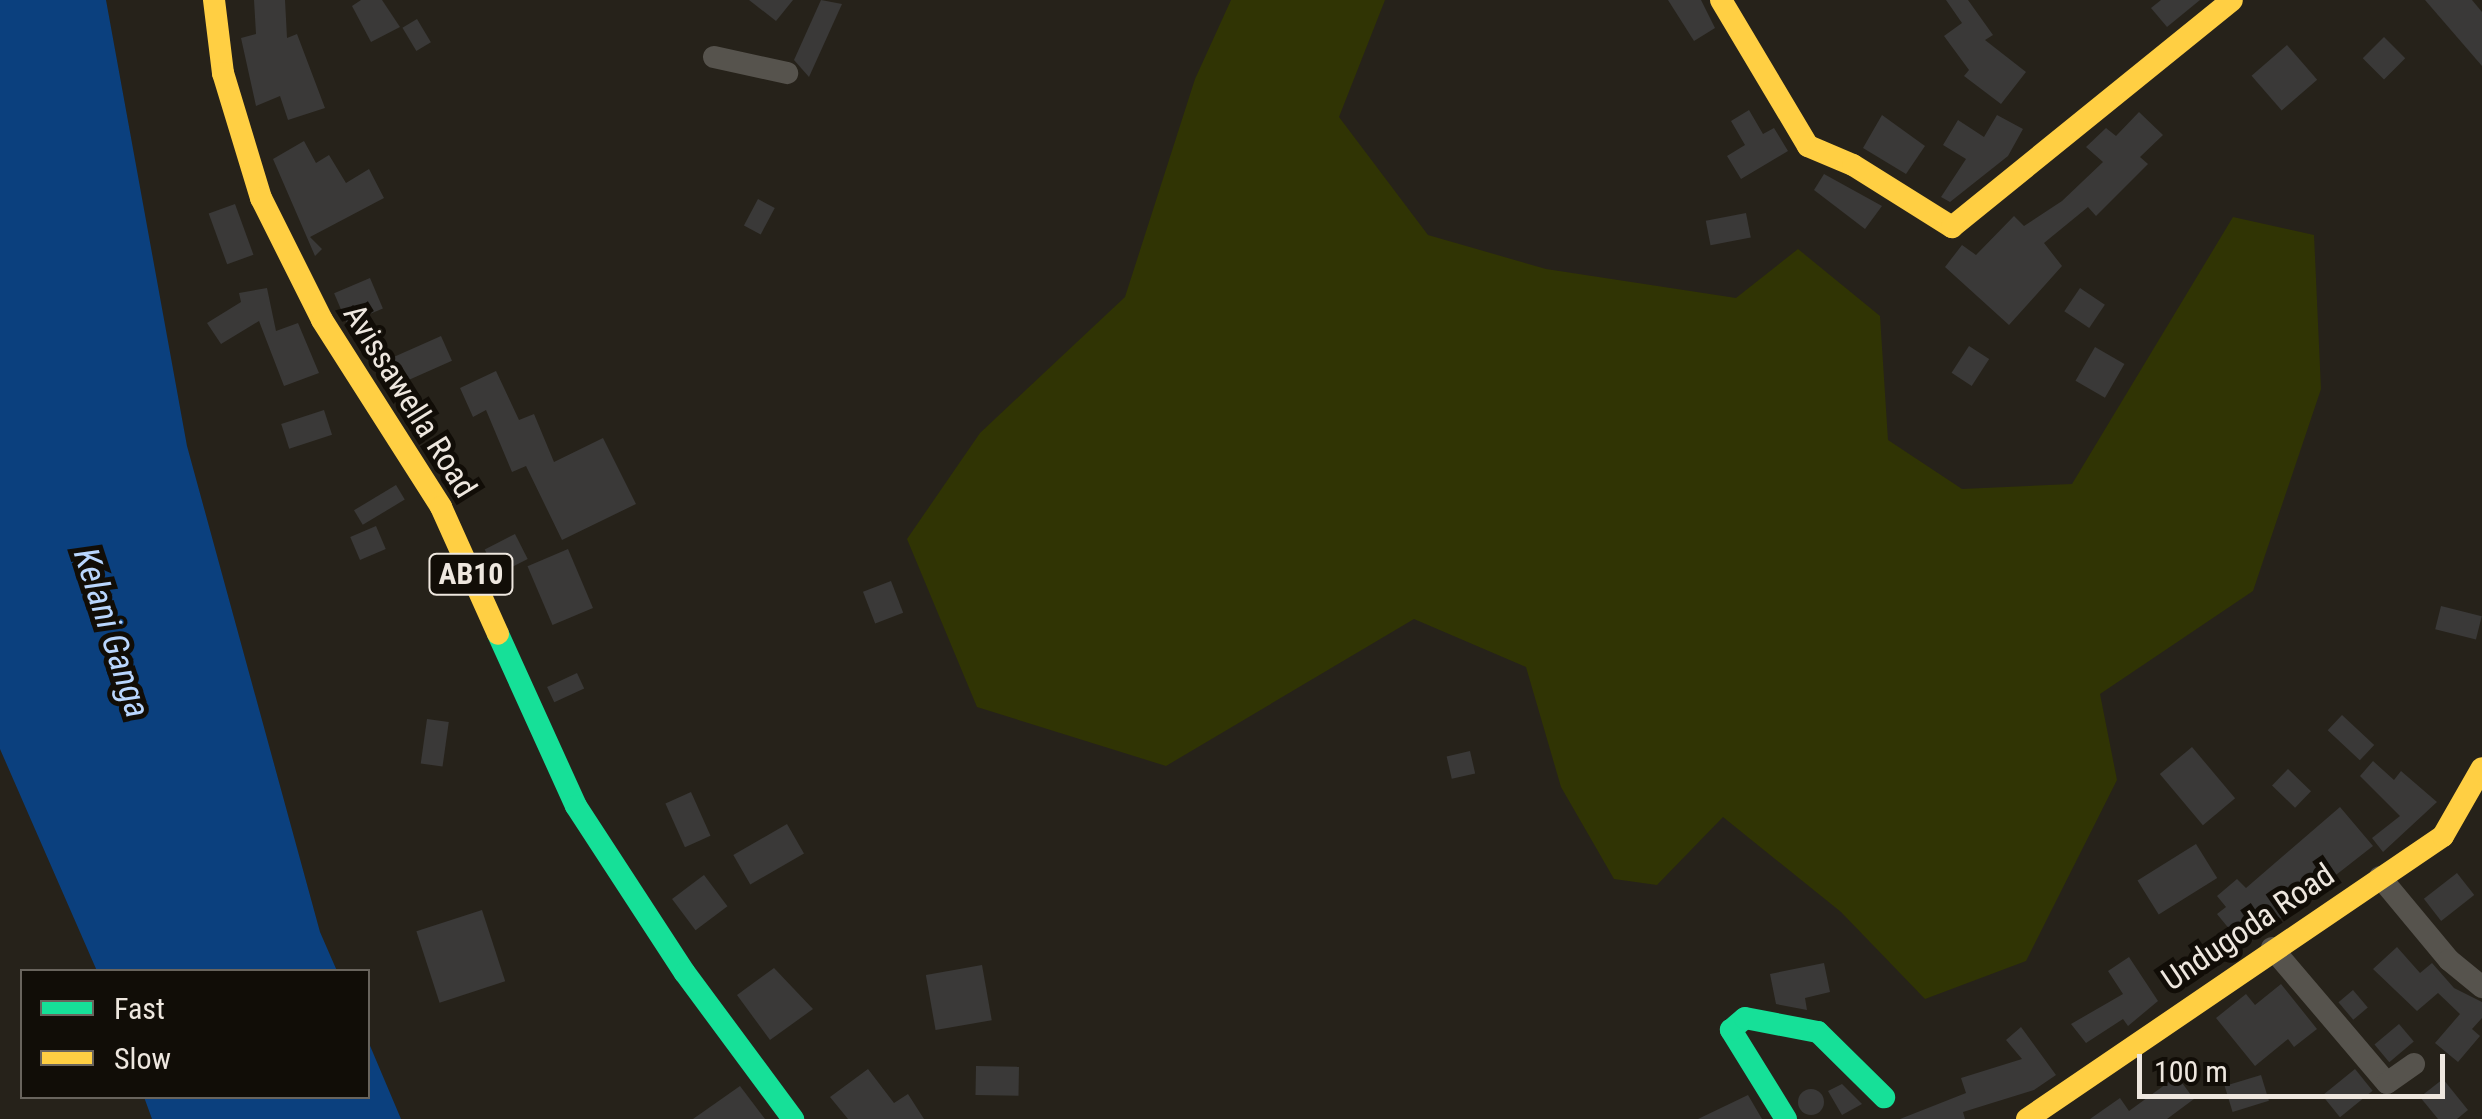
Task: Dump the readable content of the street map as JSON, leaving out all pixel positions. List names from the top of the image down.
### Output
{
  "streets": {
    "street": ["Avissawella Road", "AB10", "Undugoda Road"]
  },
  "water": ["Kelani Ganga"],
  "legend": ["Fast", "Slow"],
  "scale_bar": "100 m"
}
